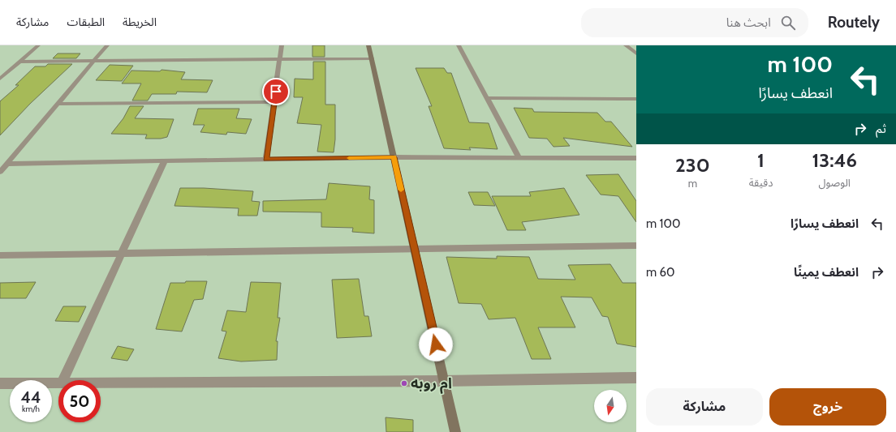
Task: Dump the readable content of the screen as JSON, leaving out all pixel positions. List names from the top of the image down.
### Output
{
  "places": ["ام روبه"],
  "north": "bottom",
  "page": {
    "header": "Routely",
    "search": "ابحث هنا",
    "nav": ["الخريطة", "الطبقات", "مشاركة"],
    "turn": ["100 m", "انعطف يسارًا"],
    "then": "ثم",
    "eta": [
      "13:46",
      "الوصول",
      "1",
      "دقيقة",
      "230",
      "m"
    ],
    "list": [
      {
        "name": "انعطف يسارًا",
        "value": "100 m"
      },
      {
        "name": "انعطف يمينًا",
        "value": "60 m"
      }
    ],
    "speed": "44 km/h",
    "limit": "50",
    "buttons": ["خروج", "مشاركة"]
  }
}
